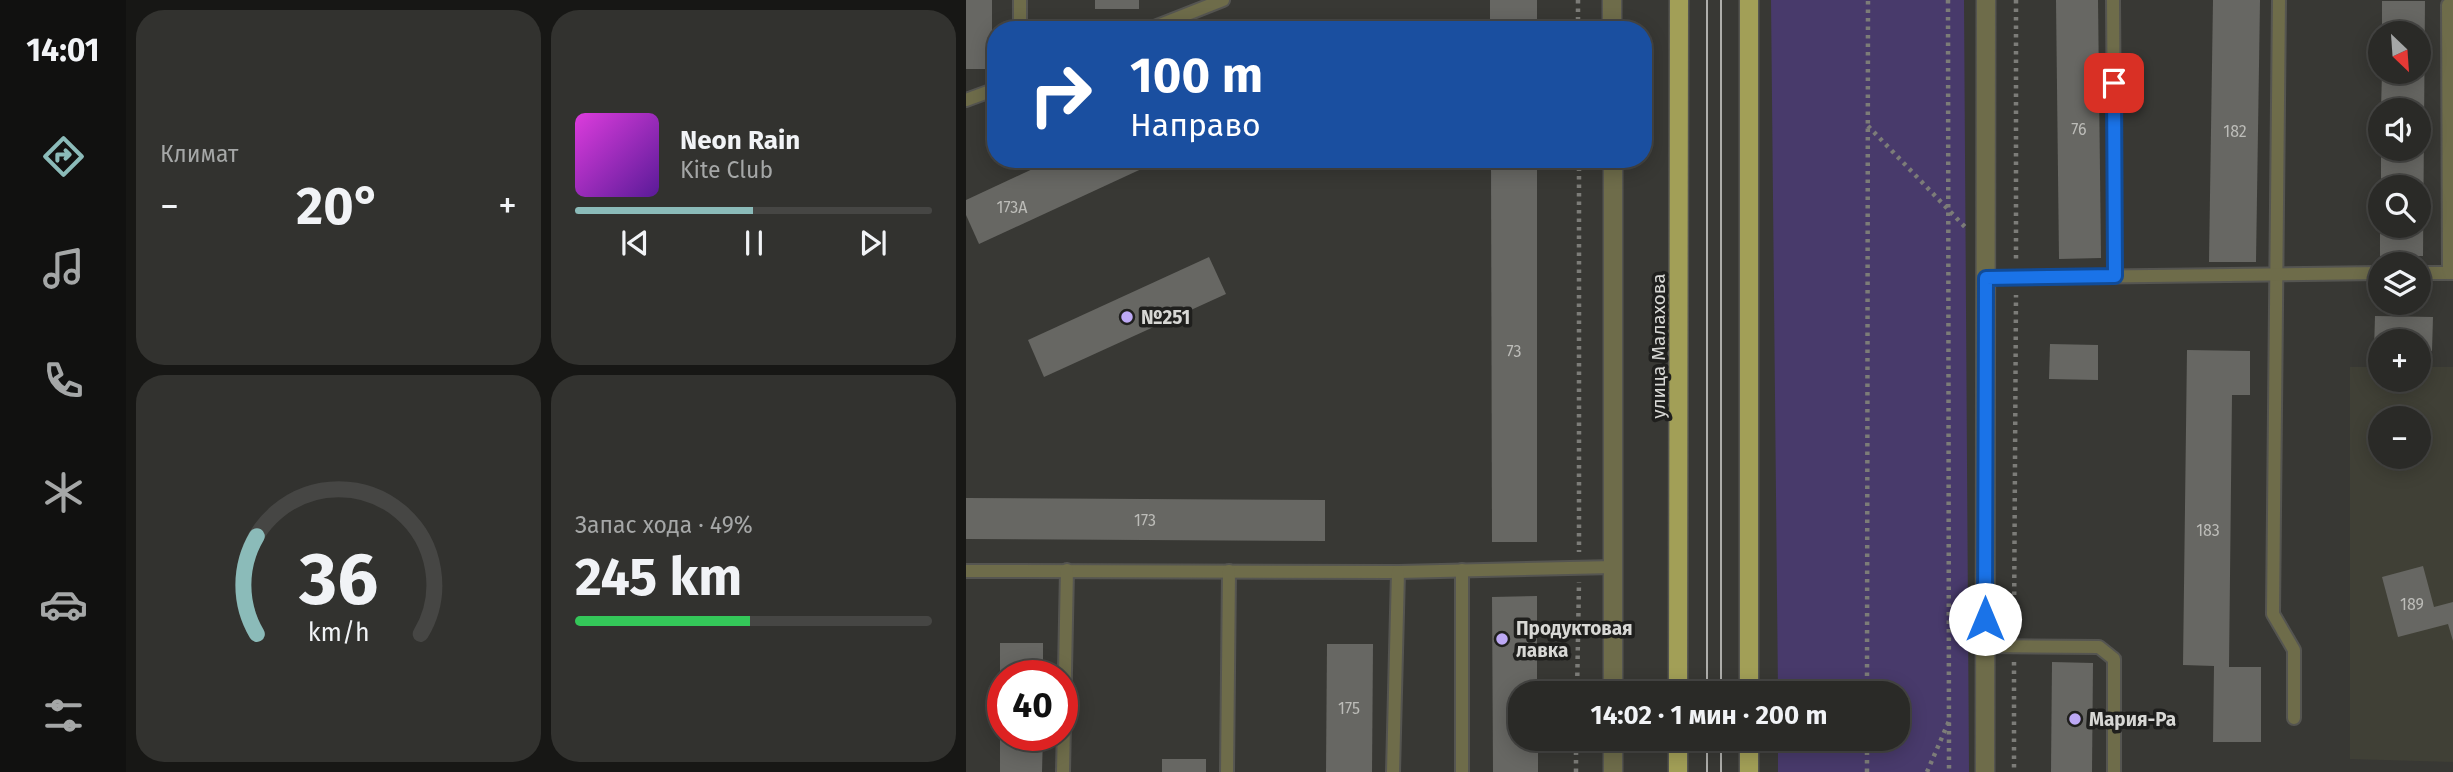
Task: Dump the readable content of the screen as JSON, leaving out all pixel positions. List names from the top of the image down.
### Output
{
  "streets": {
    "main road": ["улица Малахова"]
  },
  "places": ["№251", "Продуктовая лавка", "Мария-Ра"],
  "house_numbers": [
    "76",
    "182",
    "173А",
    "73",
    "173",
    "183",
    "189",
    "175"
  ],
  "north": "bottom right",
  "page": {
    "tabs": "14:01",
    "tile": [
      "Климат",
      ["Запас хода · 49%", "245 km"]
    ],
    "map_buttons": ["+", "−"],
    "turn": ["100 m", "Направо"],
    "song": ["Neon Rain", "Kite Club"],
    "heat": ["−", "20°", "+"],
    "limit": "40",
    "trip": "14:02 · 1 мин · 200 m",
    "gauge": ["36", "km/h"]
  }
}
